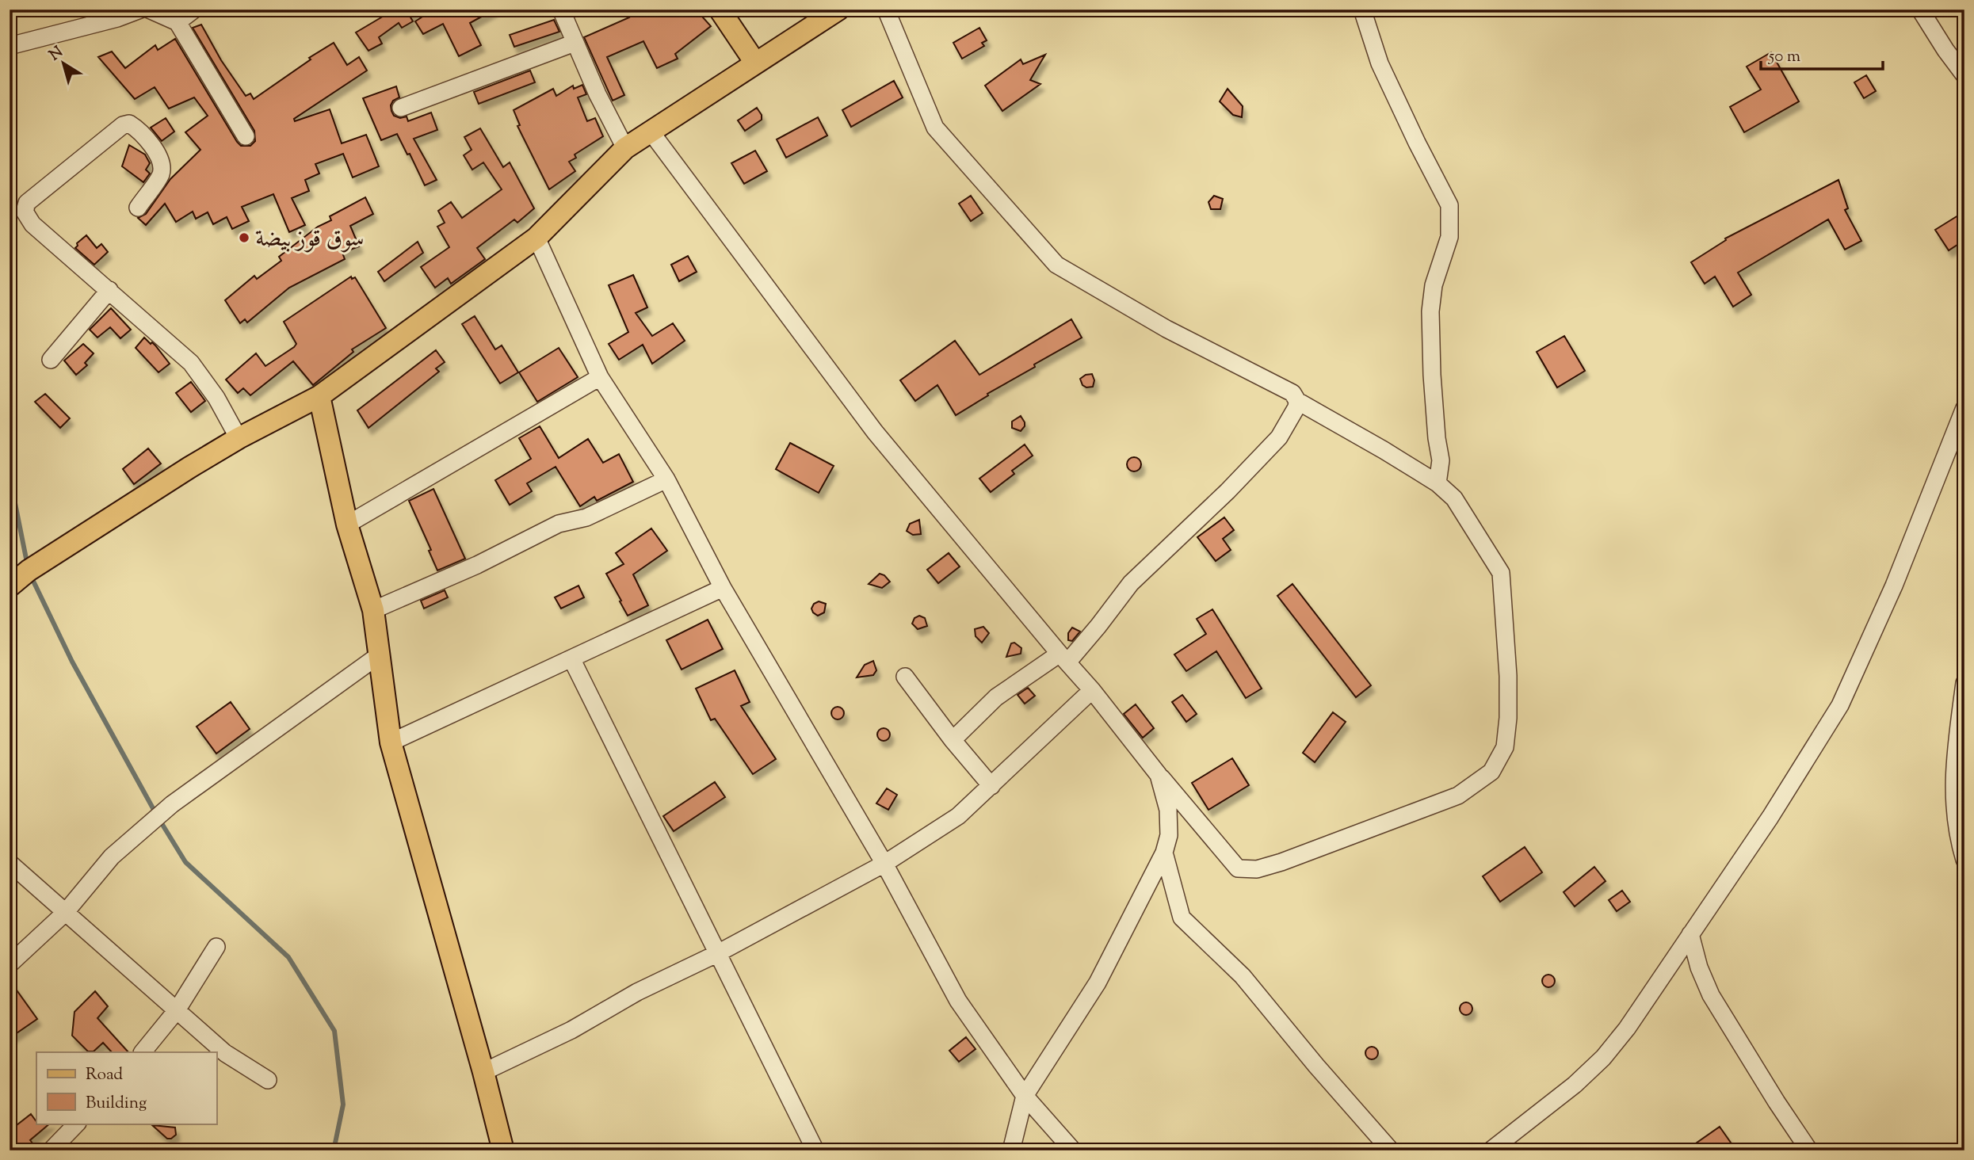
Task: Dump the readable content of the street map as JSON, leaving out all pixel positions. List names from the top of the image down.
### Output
{
  "places": ["سوق قوز بيضة"],
  "legend": ["Road", "Building"],
  "scale_bar": "50 m",
  "north": "top left"
}
